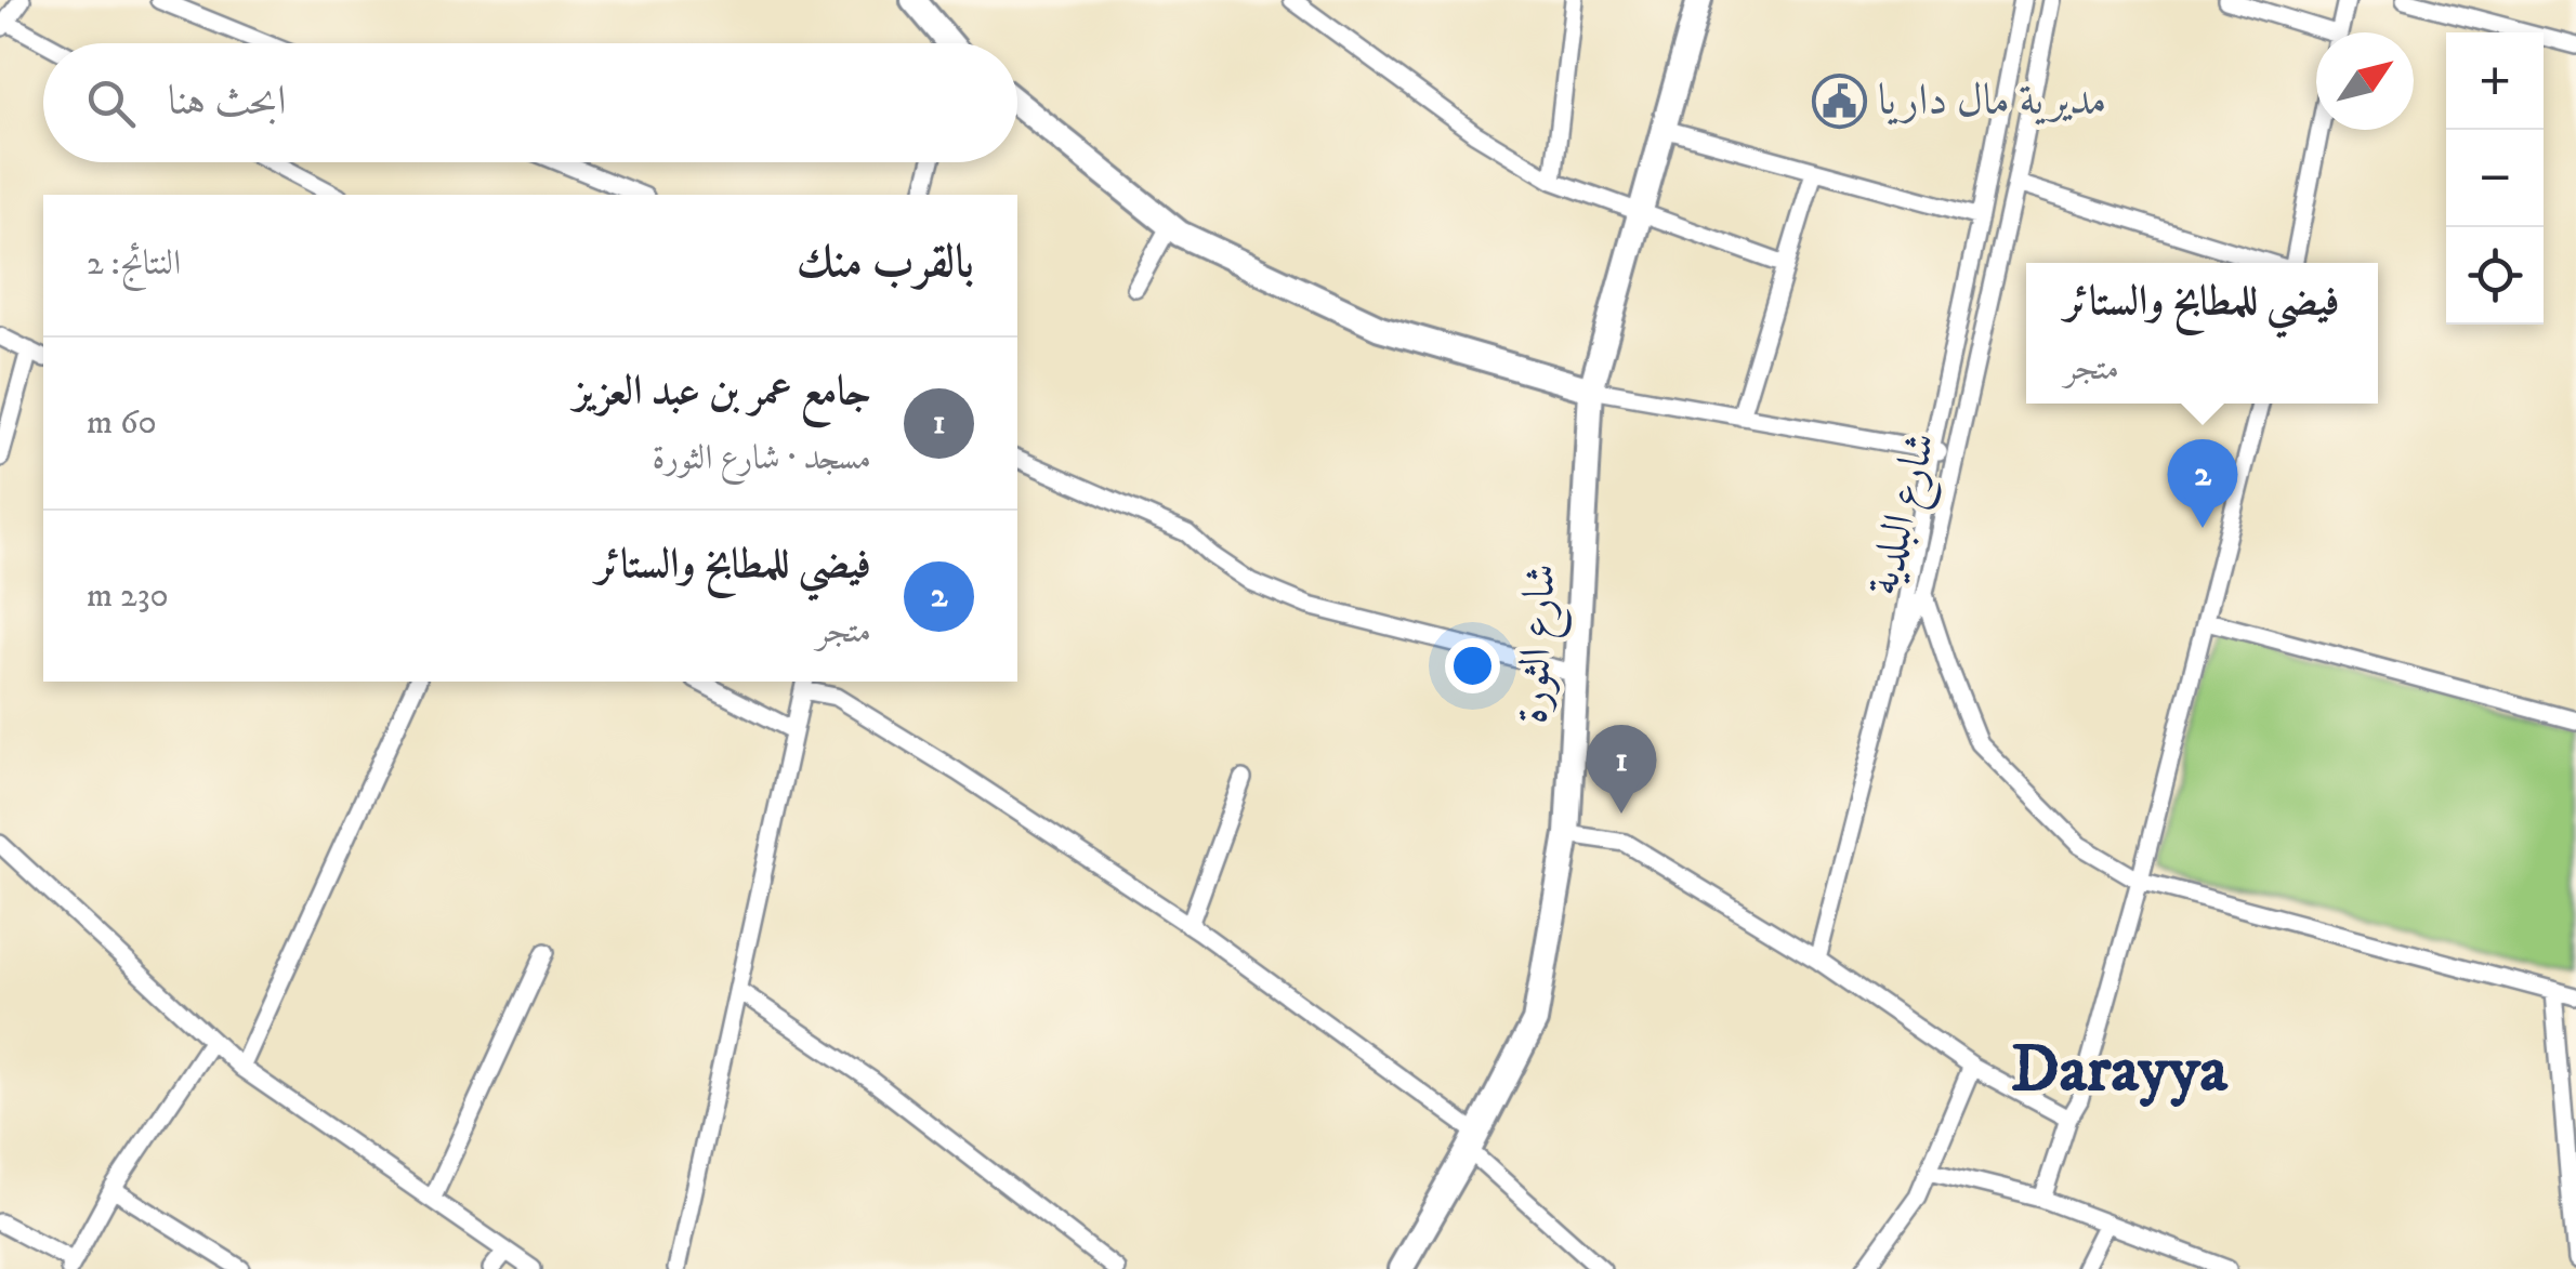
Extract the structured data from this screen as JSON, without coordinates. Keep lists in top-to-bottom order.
{
  "streets": {
    "main road": ["شارع الثورة"],
    "street": ["شارع البلدية"]
  },
  "districts": ["Darayya"],
  "places": {
    "public building": ["مديرية مال داريا"]
  },
  "north": "top right",
  "page": {
    "map_buttons": ["+", "−"],
    "search": "ابحث هنا",
    "heading": ["بالقرب منك", "النتائج: 2"],
    "popup": ["فيضي للمطابخ والستائر", "متجر"],
    "list": [
      {
        "mark": "1",
        "name": "جامع عمر بن عبد العزيز",
        "note": "مسجد · شارع الثورة",
        "value": "60 m"
      },
      {
        "mark": "2",
        "name": "فيضي للمطابخ والستائر",
        "note": "متجر",
        "value": "230 m"
      }
    ],
    "pins": ["2", "1"]
  }
}
